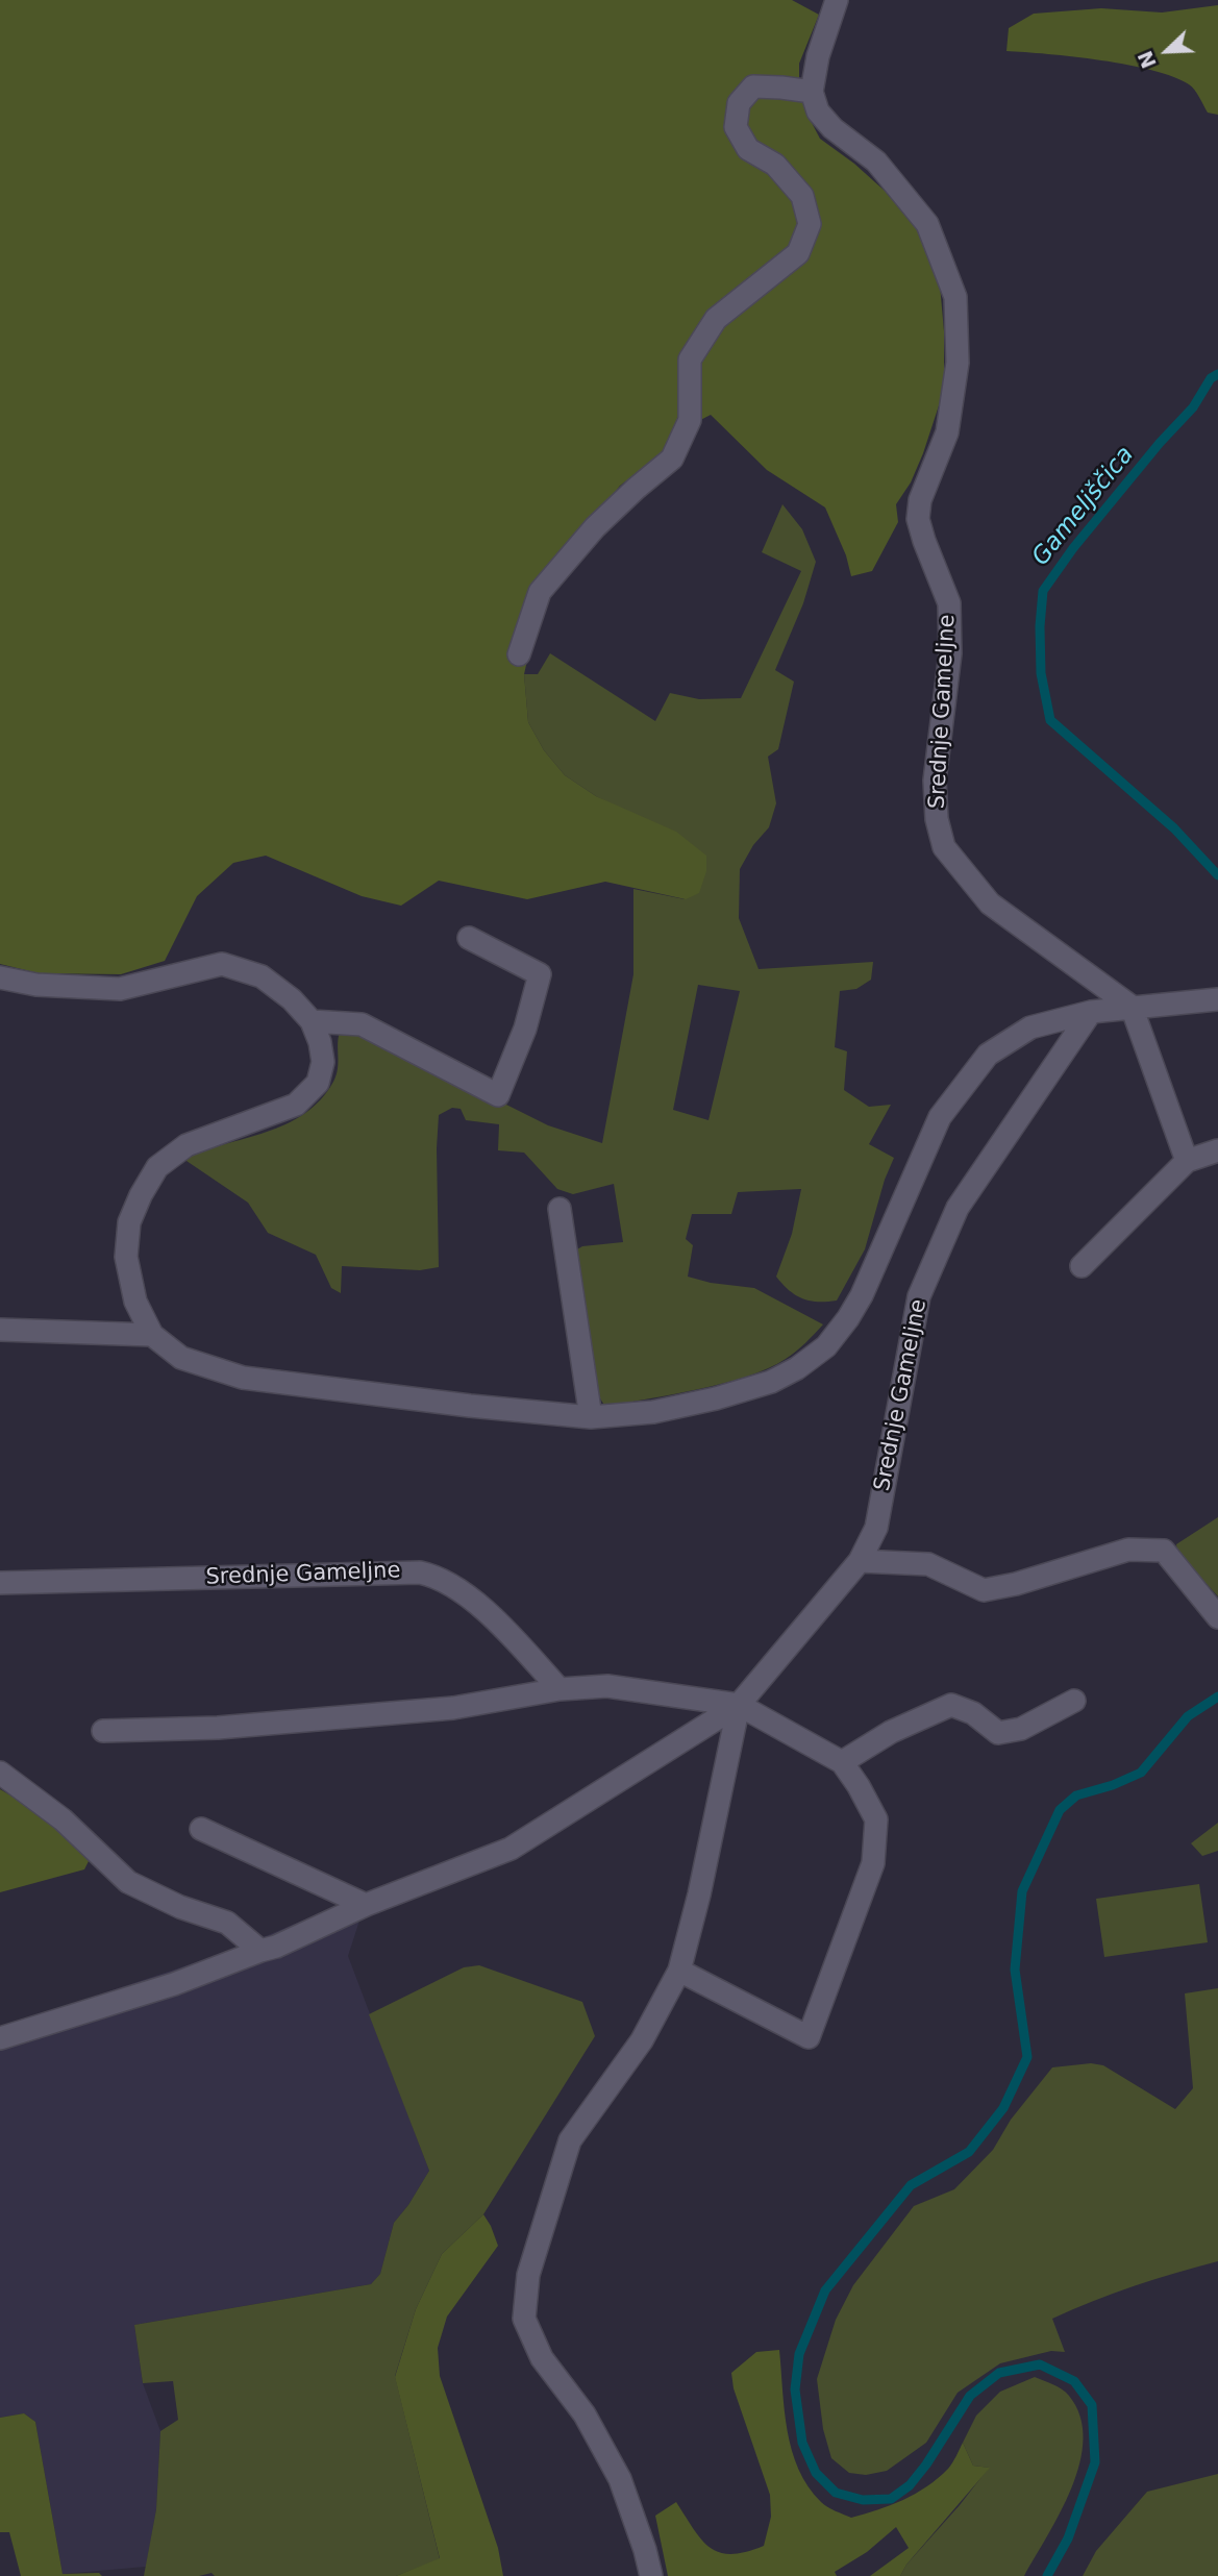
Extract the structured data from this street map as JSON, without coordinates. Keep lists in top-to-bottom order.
{
  "streets": {
    "street": ["Srednje Gameljne"]
  },
  "water": ["Gameljščica"],
  "north": "bottom left"
}
